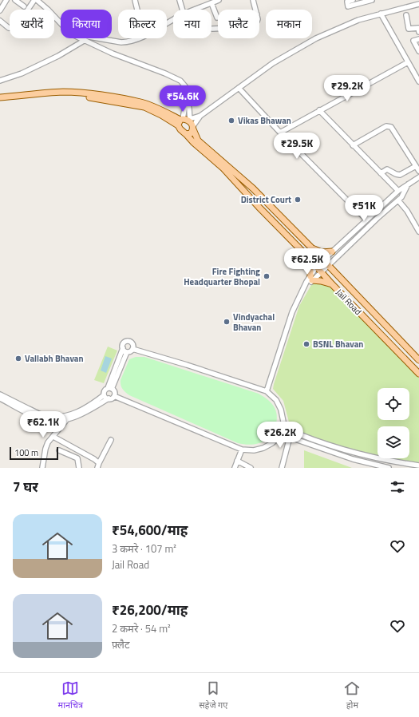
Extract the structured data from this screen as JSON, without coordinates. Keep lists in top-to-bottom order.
{
  "streets": {
    "main road": ["Jail Road"]
  },
  "places": [
    "Vikas Bhawan",
    "District Court",
    "Fire Fighting Headquarter Bhopal",
    "Vindyachal Bhavan",
    "BSNL Bhavan",
    "Vallabh Bhavan"
  ],
  "scale_bar": "100 m",
  "page": {
    "chip": [
      "खरीदें",
      "किराया",
      "फ़िल्टर",
      "नया",
      "फ़्लैट",
      "मकान"
    ],
    "price": [
      "₹29.2K",
      "₹54.6K",
      "₹29.5K",
      "₹51K",
      "₹62.5K",
      "₹62.1K",
      "₹26.2K"
    ],
    "scale": "100 m",
    "heading": "7 घर",
    "list": [
      {
        "name": "₹54,600/माह",
        "note": "3 कमरे · 107 m² · Jail Road"
      },
      {
        "name": "₹26,200/माह",
        "note": "2 कमरे · 54 m² · फ़्लैट"
      }
    ],
    "tabs": ["मानचित्र", "सहेजे गए", "होम"]
  }
}
